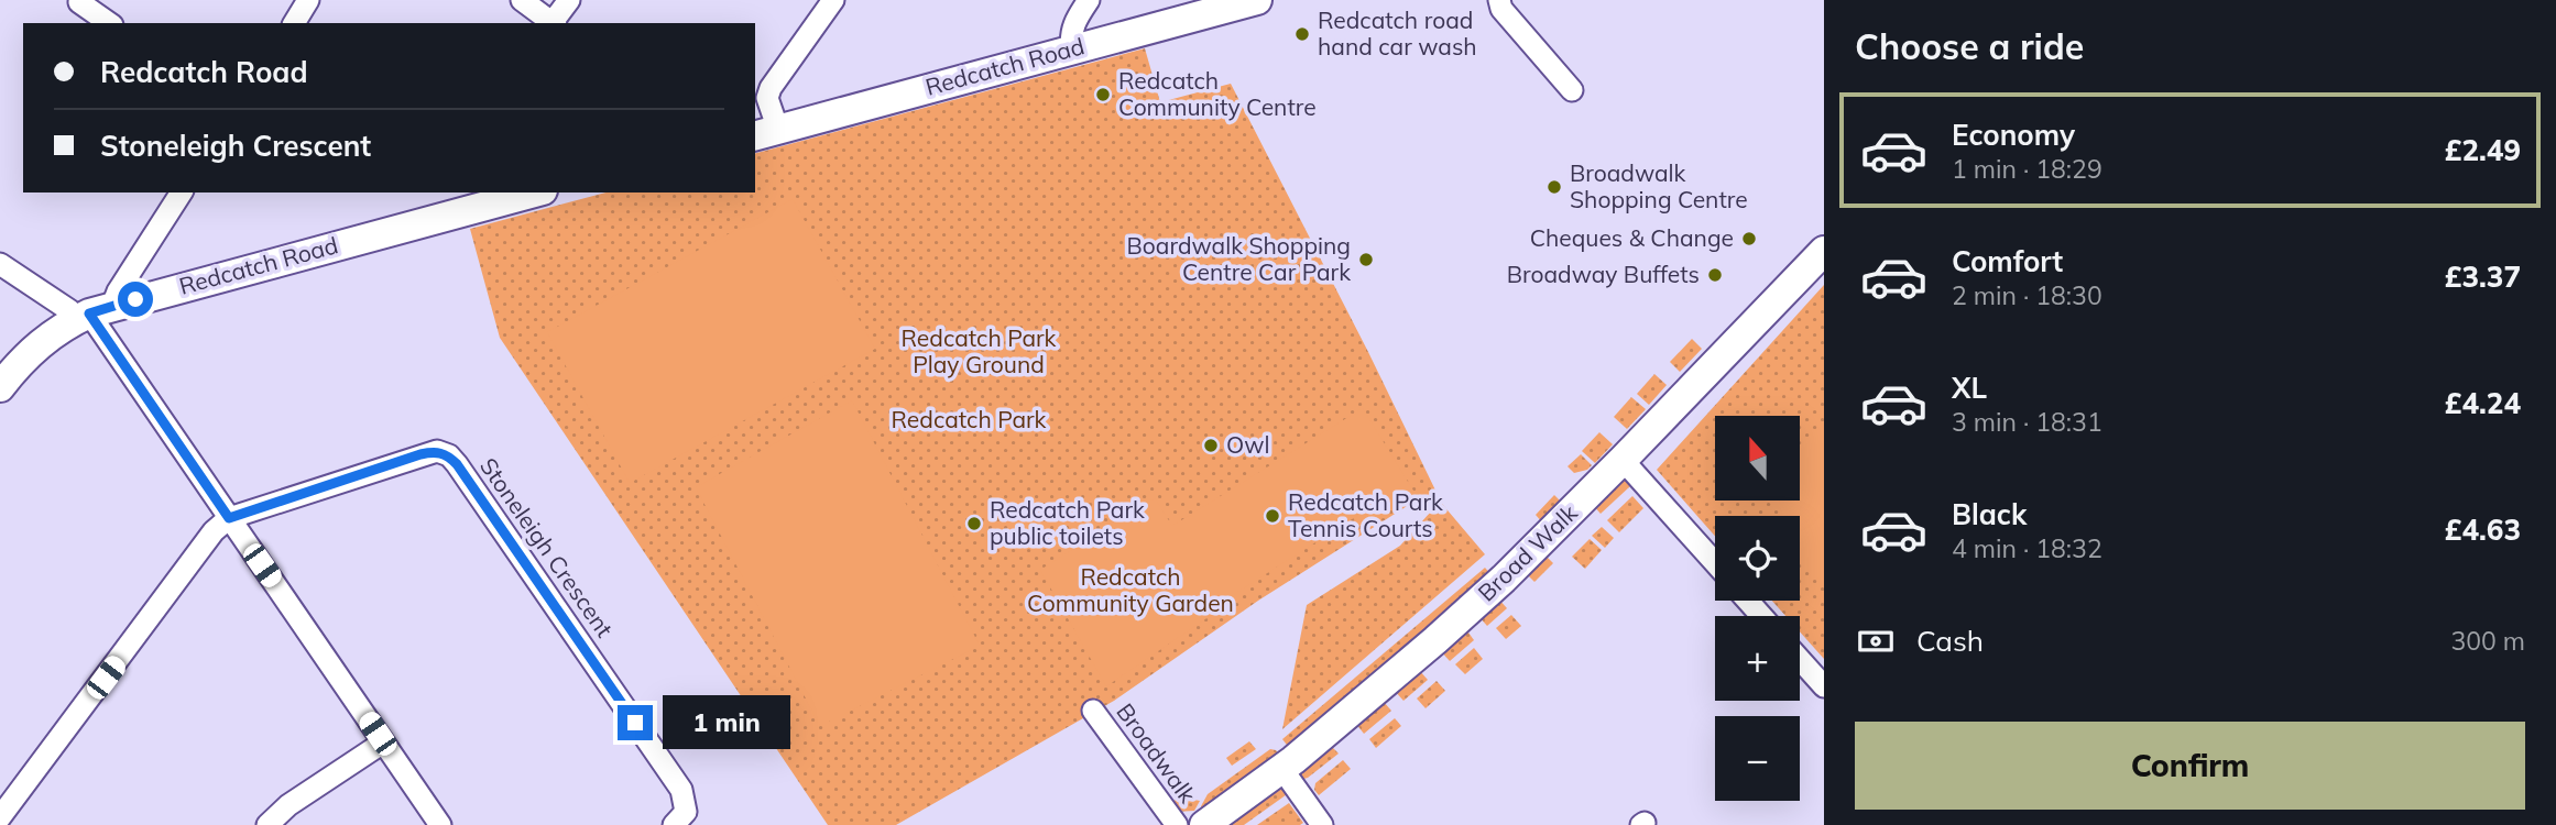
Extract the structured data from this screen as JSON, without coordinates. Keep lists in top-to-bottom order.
{
  "streets": {
    "main road": ["Redcatch Road", "Broad Walk"],
    "street": ["Stoneleigh Crescent", "Broadwalk"]
  },
  "parks": ["Redcatch Park Play Ground", "Redcatch Park", "Redcatch Community Garden"],
  "places": [
    "Redcatch road hand car wash",
    "Redcatch Community Centre",
    "Broadwalk Shopping Centre",
    "Cheques & Change",
    "Boardwalk Shopping Centre Car Park",
    "Broadway Buffets",
    "Owl",
    "Redcatch Park Tennis Courts",
    "Redcatch Park public toilets"
  ],
  "north": "top",
  "page": {
    "heading": "Choose a ride",
    "banner": ["Redcatch Road", "Stoneleigh Crescent"],
    "list": [
      {
        "name": "Economy",
        "note": "1 min · 18:29",
        "value": "£2.49"
      },
      {
        "name": "Comfort",
        "note": "2 min · 18:30",
        "value": "£3.37"
      },
      {
        "name": "XL",
        "note": "3 min · 18:31",
        "value": "£4.24"
      },
      {
        "name": "Black",
        "note": "4 min · 18:32",
        "value": "£4.63"
      }
    ],
    "map_buttons": ["+", "−"],
    "pay": ["Cash", "300 m"],
    "bubble": "1 min",
    "buttons": "Confirm"
  }
}
